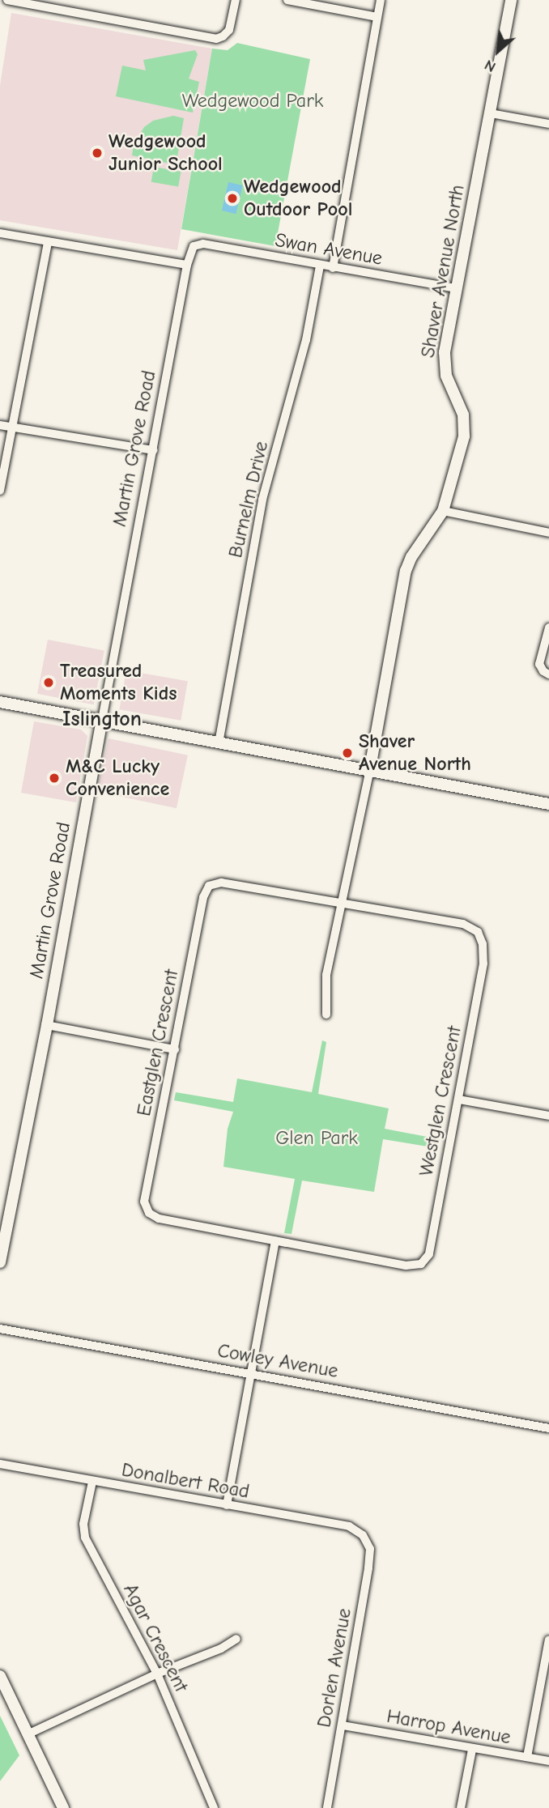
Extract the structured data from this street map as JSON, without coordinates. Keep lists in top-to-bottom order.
{
  "streets": {
    "main road": ["Shaver Avenue North", "Martin Grove Road"],
    "street": [
      "Swan Avenue",
      "Burnelm Drive",
      "Eastglen Crescent",
      "Westglen Crescent",
      "Cowley Avenue",
      "Donalbert Road",
      "Agar Crescent",
      "Dorlen Avenue",
      "Harrop Avenue"
    ]
  },
  "crossings": [
    ["Swan Avenue", "Shaver Avenue North"],
    ["Swan Avenue", "Martin Grove Road"],
    ["Swan Avenue", "Burnelm Drive"],
    ["Shaver Avenue North", "Eastglen Crescent"],
    ["Shaver Avenue North", "Westglen Crescent"],
    ["Eastglen Crescent", "Westglen Crescent"],
    ["Donalbert Road", "Agar Crescent"],
    ["Donalbert Road", "Dorlen Avenue"],
    ["Dorlen Avenue", "Harrop Avenue"]
  ],
  "districts": ["Islington"],
  "parks": ["Wedgewood Park", "Glen Park"],
  "places": [
    "Wedgewood Junior School",
    "Wedgewood Outdoor Pool",
    "Treasured Moments Kids",
    "Shaver Avenue North",
    "M&C Lucky Convenience"
  ],
  "north": "bottom left"
}
